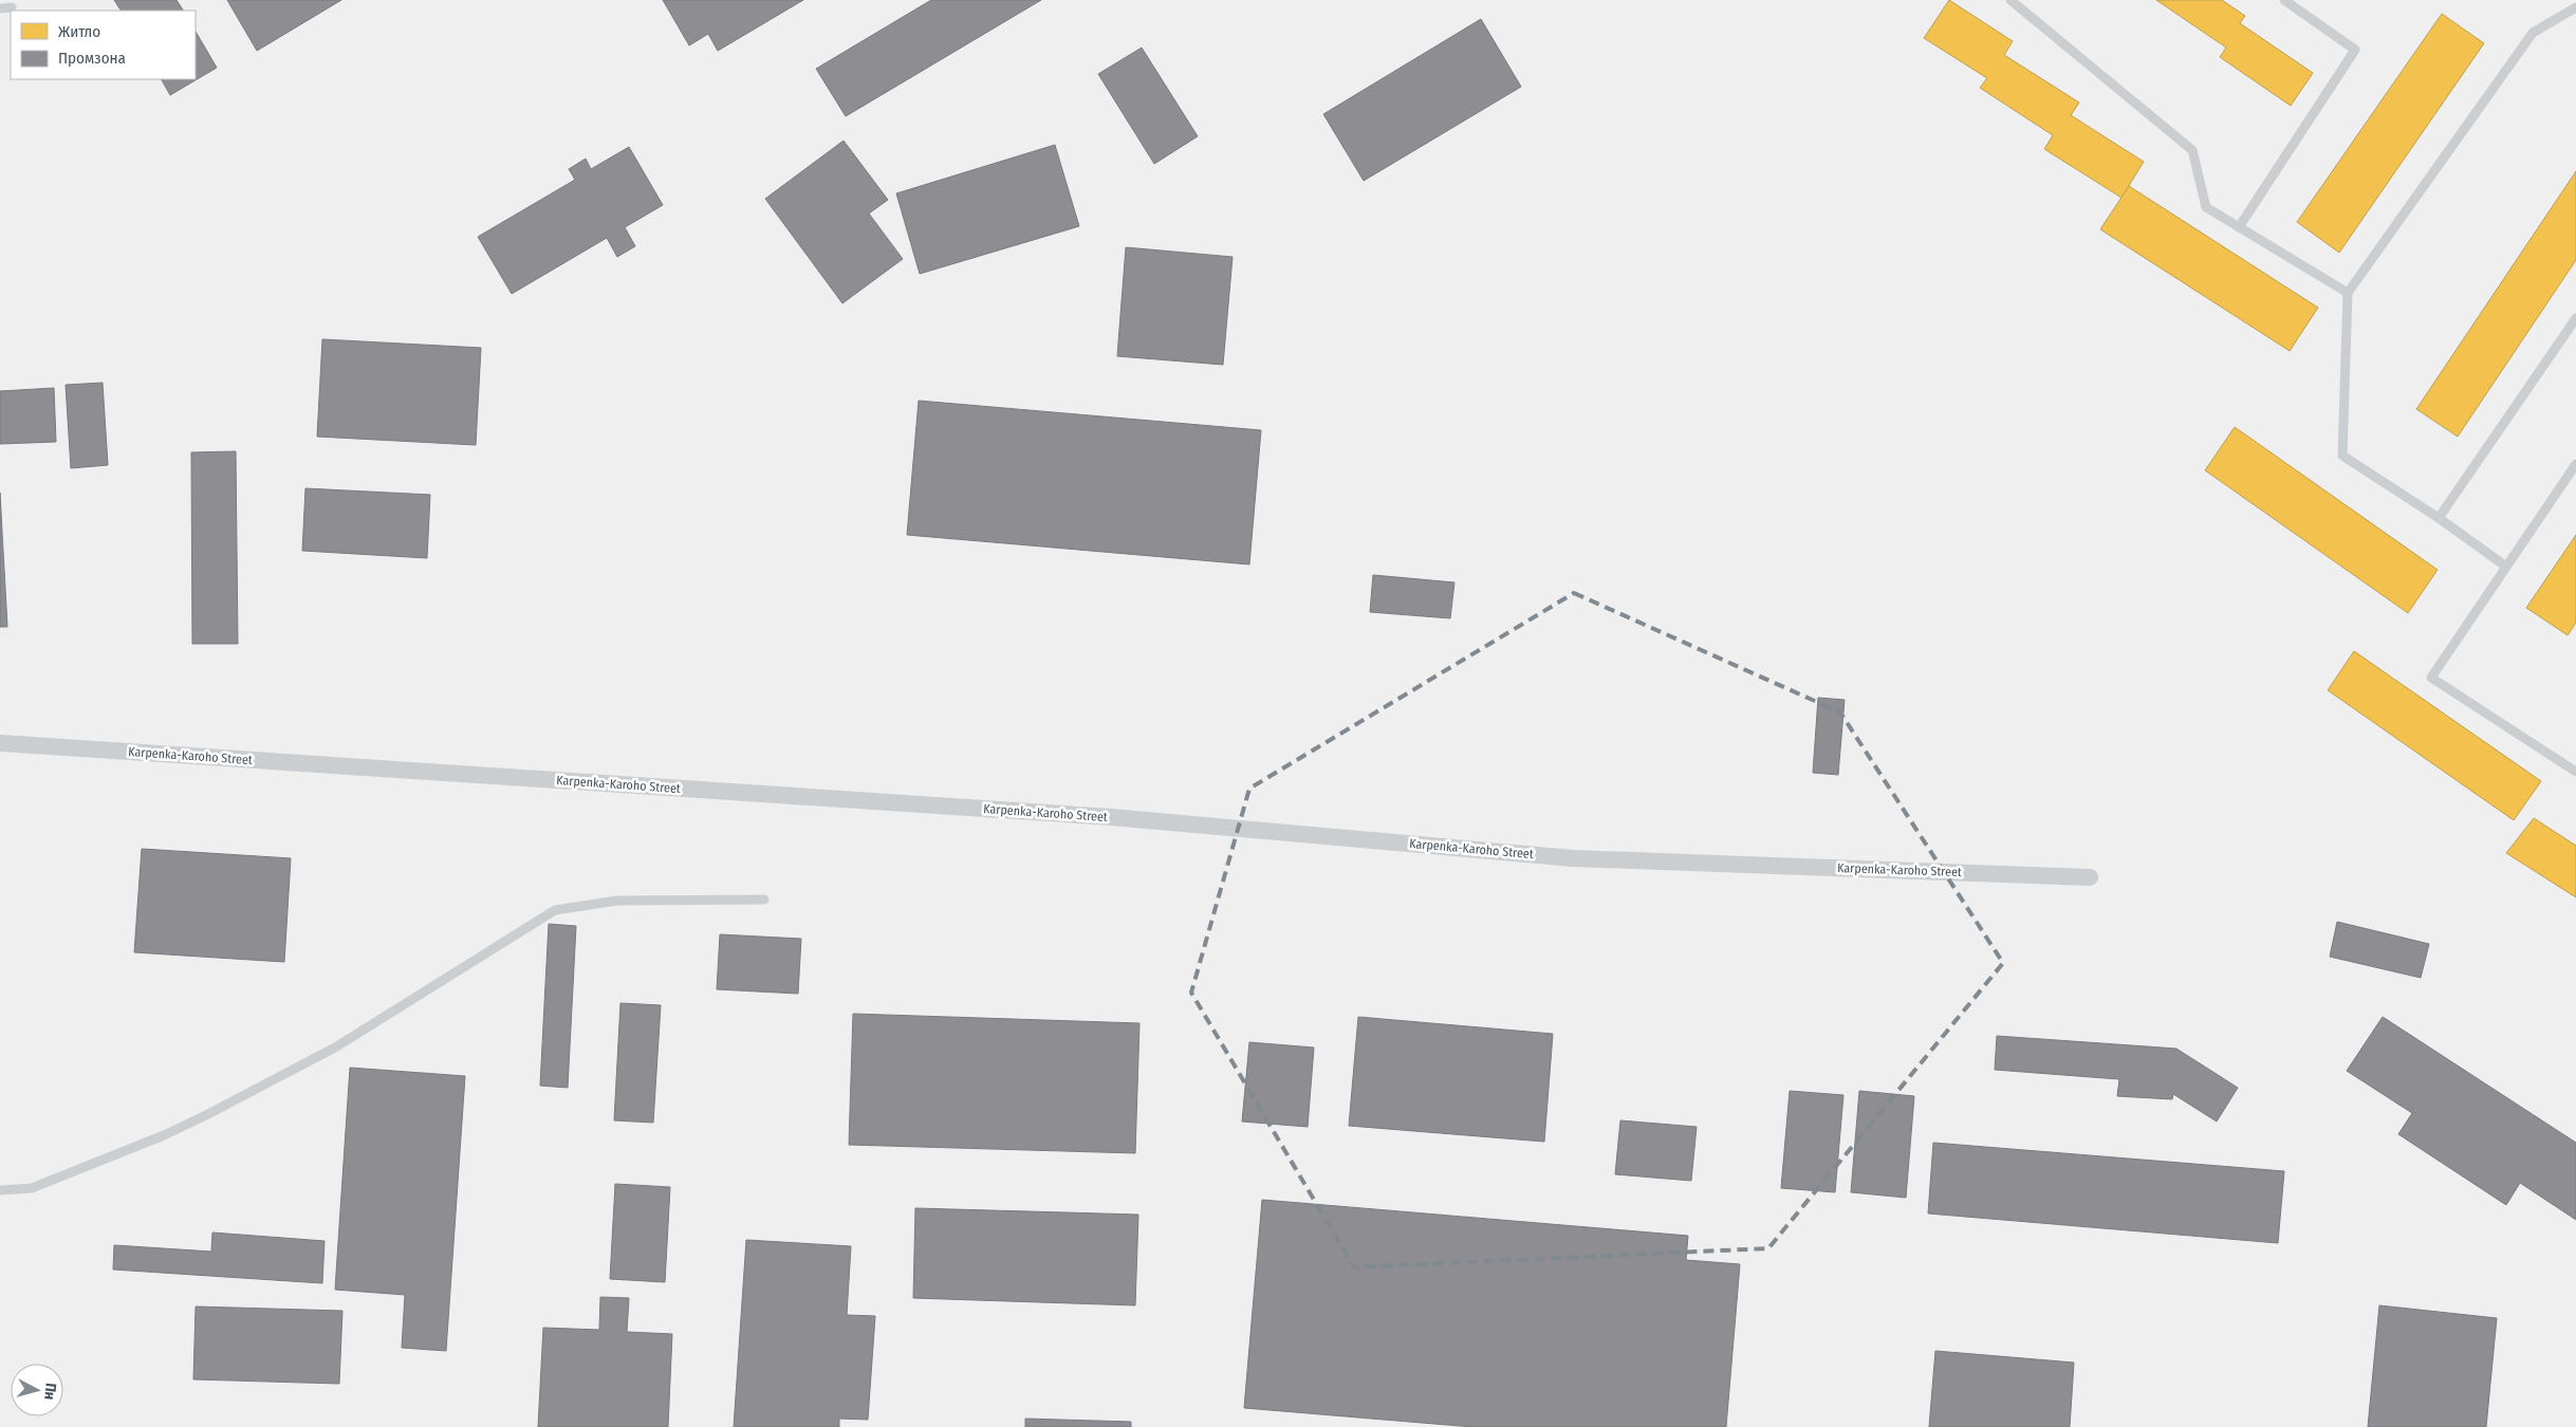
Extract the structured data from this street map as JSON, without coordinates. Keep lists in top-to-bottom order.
{
  "streets": {
    "street": ["Karpenka-Karoho Street"]
  },
  "legend": ["Житло", "Промзона"],
  "north": "right"
}
